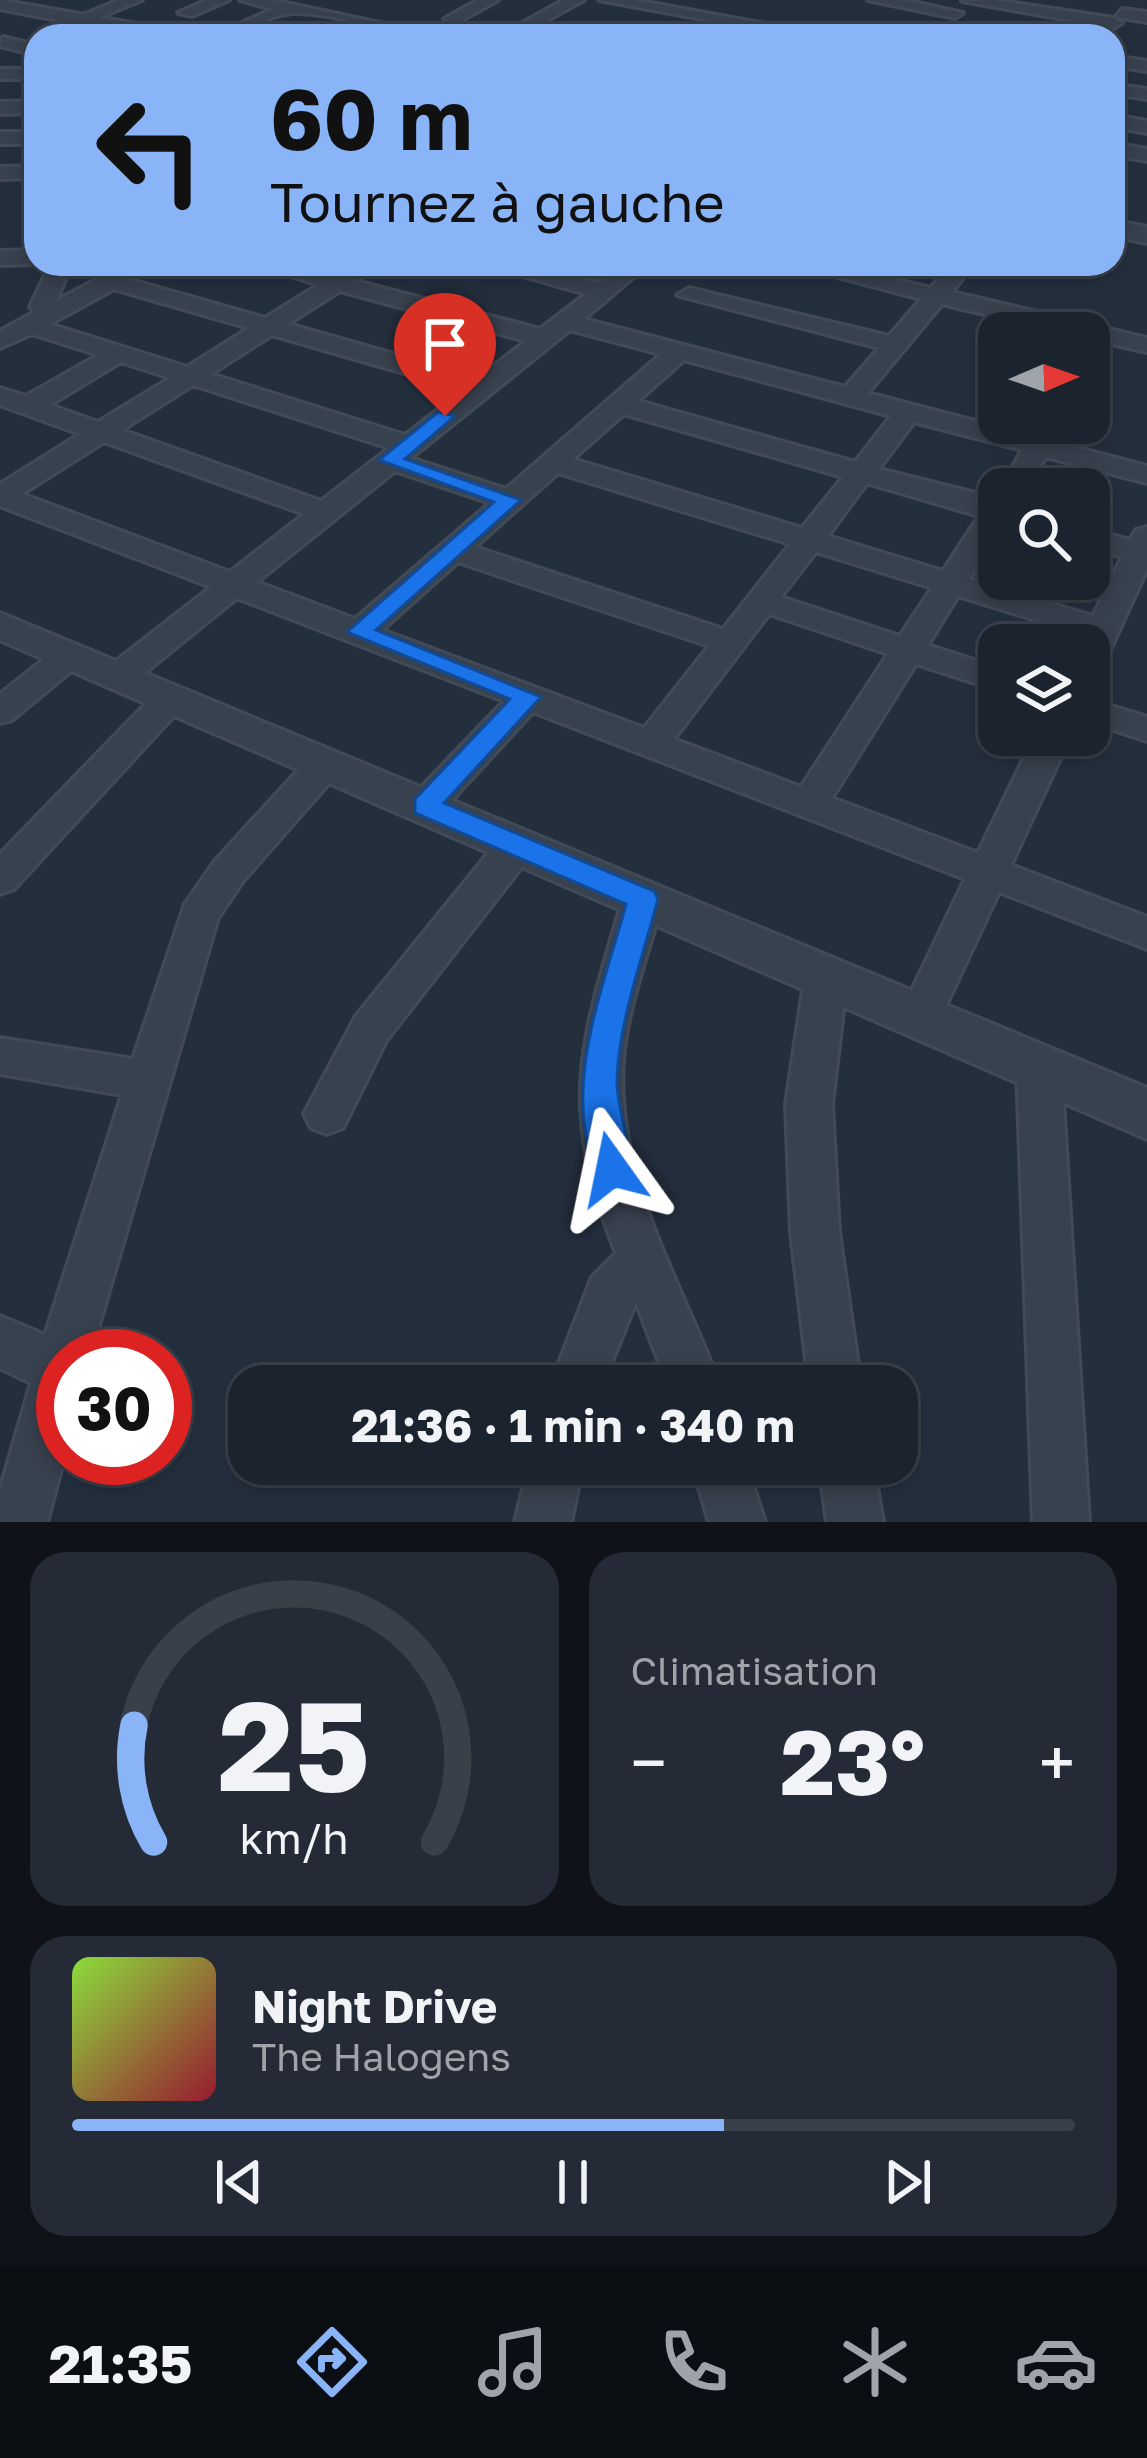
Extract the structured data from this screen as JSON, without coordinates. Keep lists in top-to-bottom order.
{
  "north": "right",
  "page": {
    "turn": ["60 m", "Tournez à gauche"],
    "limit": "30",
    "trip": "21:36 · 1 min · 340 m",
    "tile": "Climatisation",
    "heat": ["−", "23°", "+"],
    "song": ["Night Drive", "The Halogens"],
    "tabs": "21:35",
    "gauge": ["25", "km/h"]
  }
}
